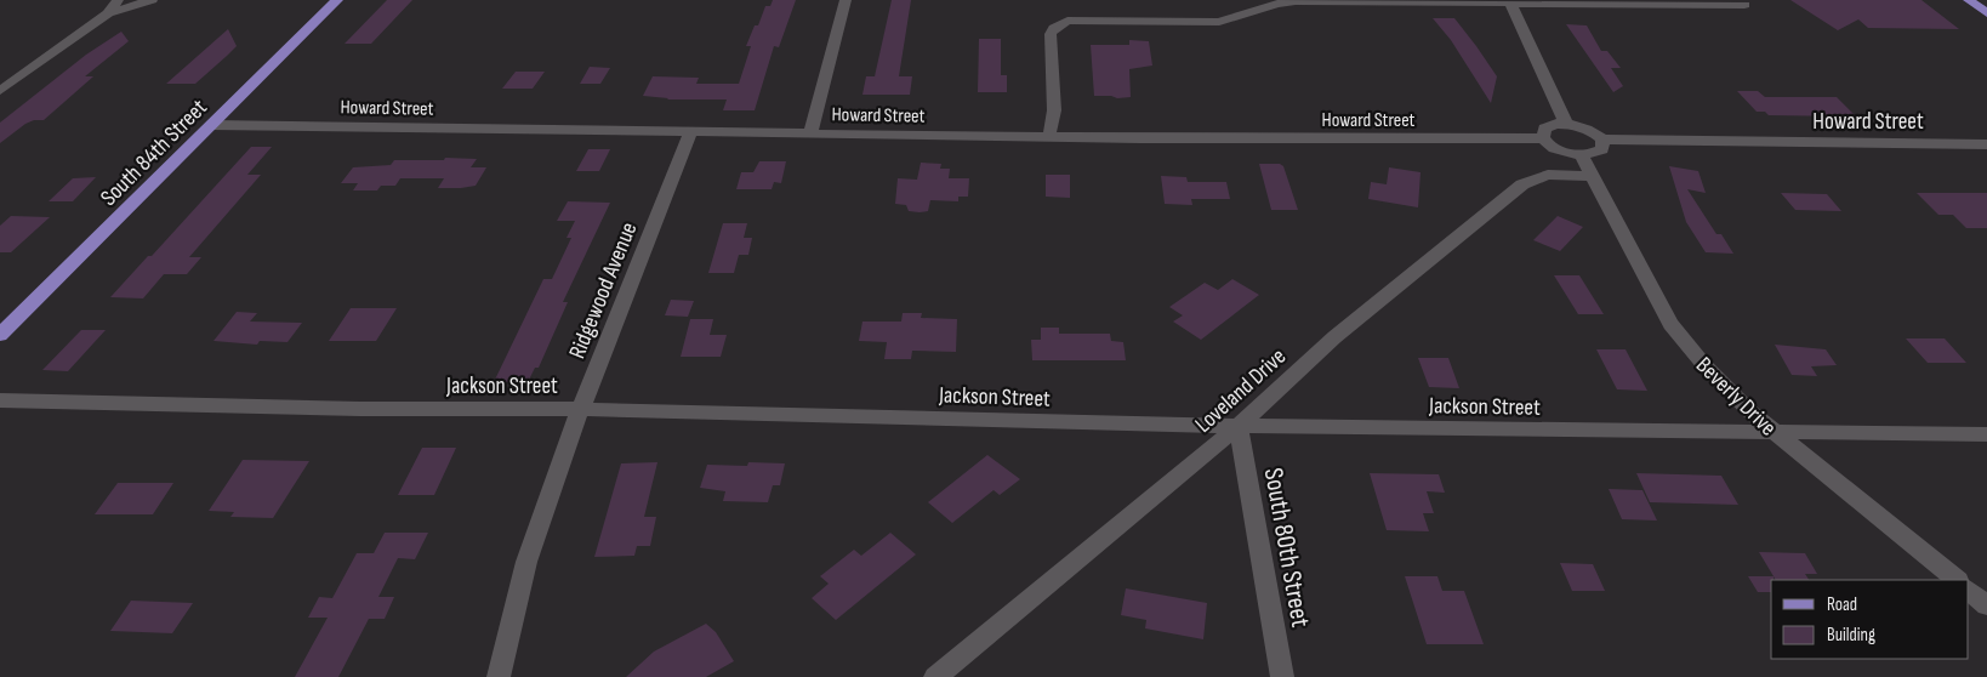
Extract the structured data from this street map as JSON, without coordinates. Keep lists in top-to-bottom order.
{
  "streets": {
    "main road": ["South 84th Street"],
    "street": [
      "Howard Street",
      "Ridgewood Avenue",
      "Jackson Street",
      "Loveland Drive",
      "Beverly Drive",
      "South 80th Street"
    ]
  },
  "crossings": [
    ["Howard Street", "South 84th Street"],
    ["Howard Street", "Ridgewood Avenue"],
    ["Ridgewood Avenue", "Jackson Street"],
    ["Jackson Street", "Loveland Drive"],
    ["Jackson Street", "Beverly Drive"],
    ["Jackson Street", "South 80th Street"],
    ["Loveland Drive", "Beverly Drive"],
    ["Loveland Drive", "South 80th Street"]
  ],
  "legend": ["Road", "Building"]
}
